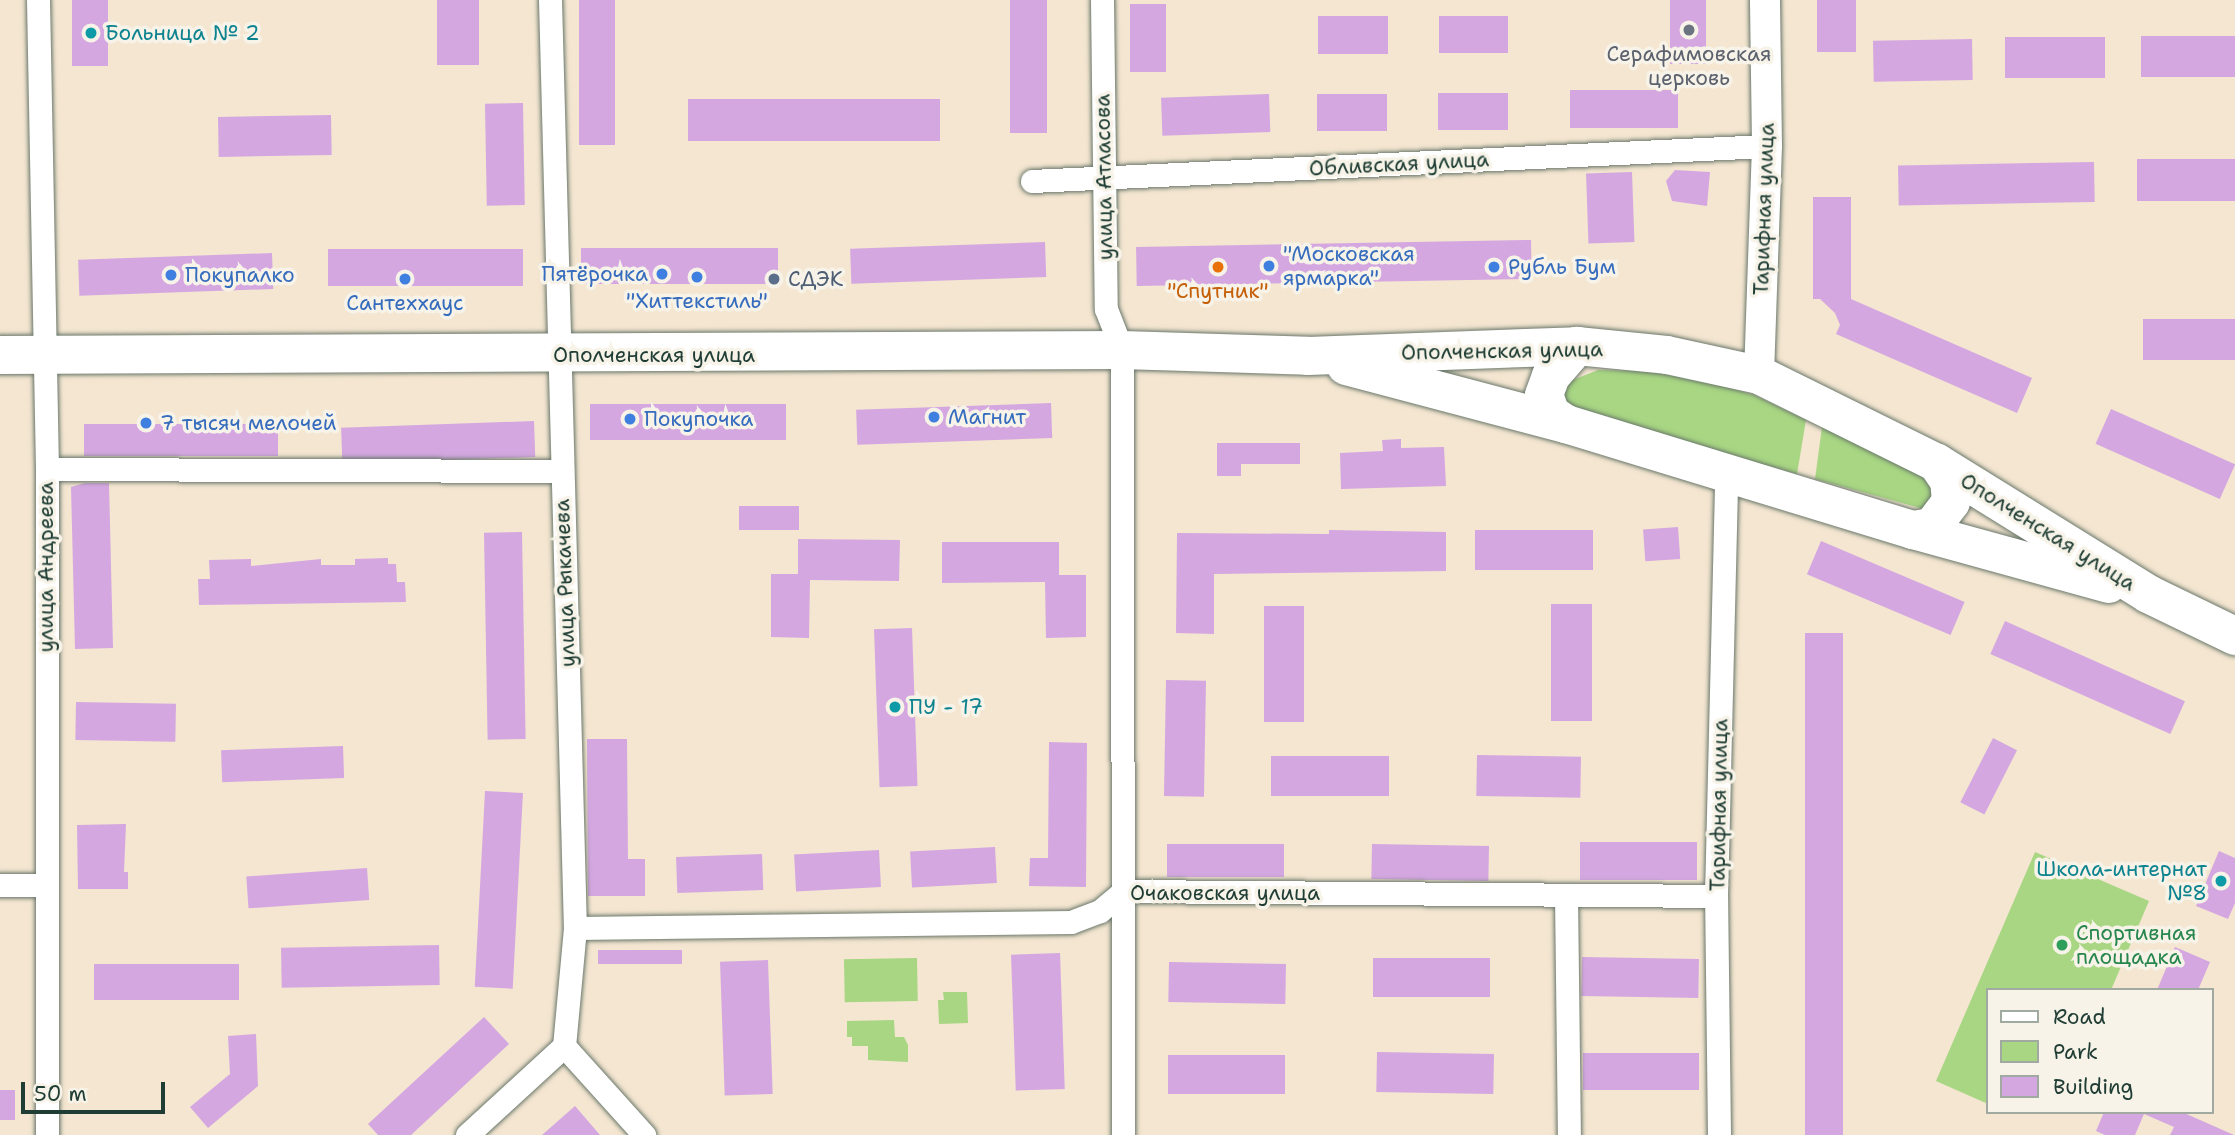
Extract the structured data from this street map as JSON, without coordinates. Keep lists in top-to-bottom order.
{
  "streets": {
    "highway": ["Ополченская улица"],
    "street": [
      "Обливская улица",
      "улица Атласова",
      "Тарифная улица",
      "улица Андреева",
      "улица Рыкачева",
      "Очаковская улица"
    ]
  },
  "crossings": [
    ["Обливская улица", "улица Атласова"],
    ["Обливская улица", "Тарифная улица"],
    ["улица Атласова", "Ополченская улица"],
    ["Тарифная улица", "Ополченская улица"],
    ["Тарифная улица", "Очаковская улица"],
    ["Ополченская улица", "улица Андреева"],
    ["Ополченская улица", "улица Рыкачева"],
    ["улица Рыкачева", "Очаковская улица"]
  ],
  "places": [
    "Серафимовская церковь",
    "Больница № 2",
    "\"Московская ярмарка\"",
    "\"Спутник\"",
    "Рубль Бум",
    "Пятёрочка",
    "Покупалко",
    "\"Хиттекстиль\"",
    "Сантеххаус",
    "СДЭК",
    "Магнит",
    "Покупочка",
    "7 тысяч мелочей",
    "ПУ - 17",
    "Школа-интернат №8",
    "Спортивная площадка"
  ],
  "legend": ["Road", "Park", "Building"],
  "scale_bar": "50 m"
}
